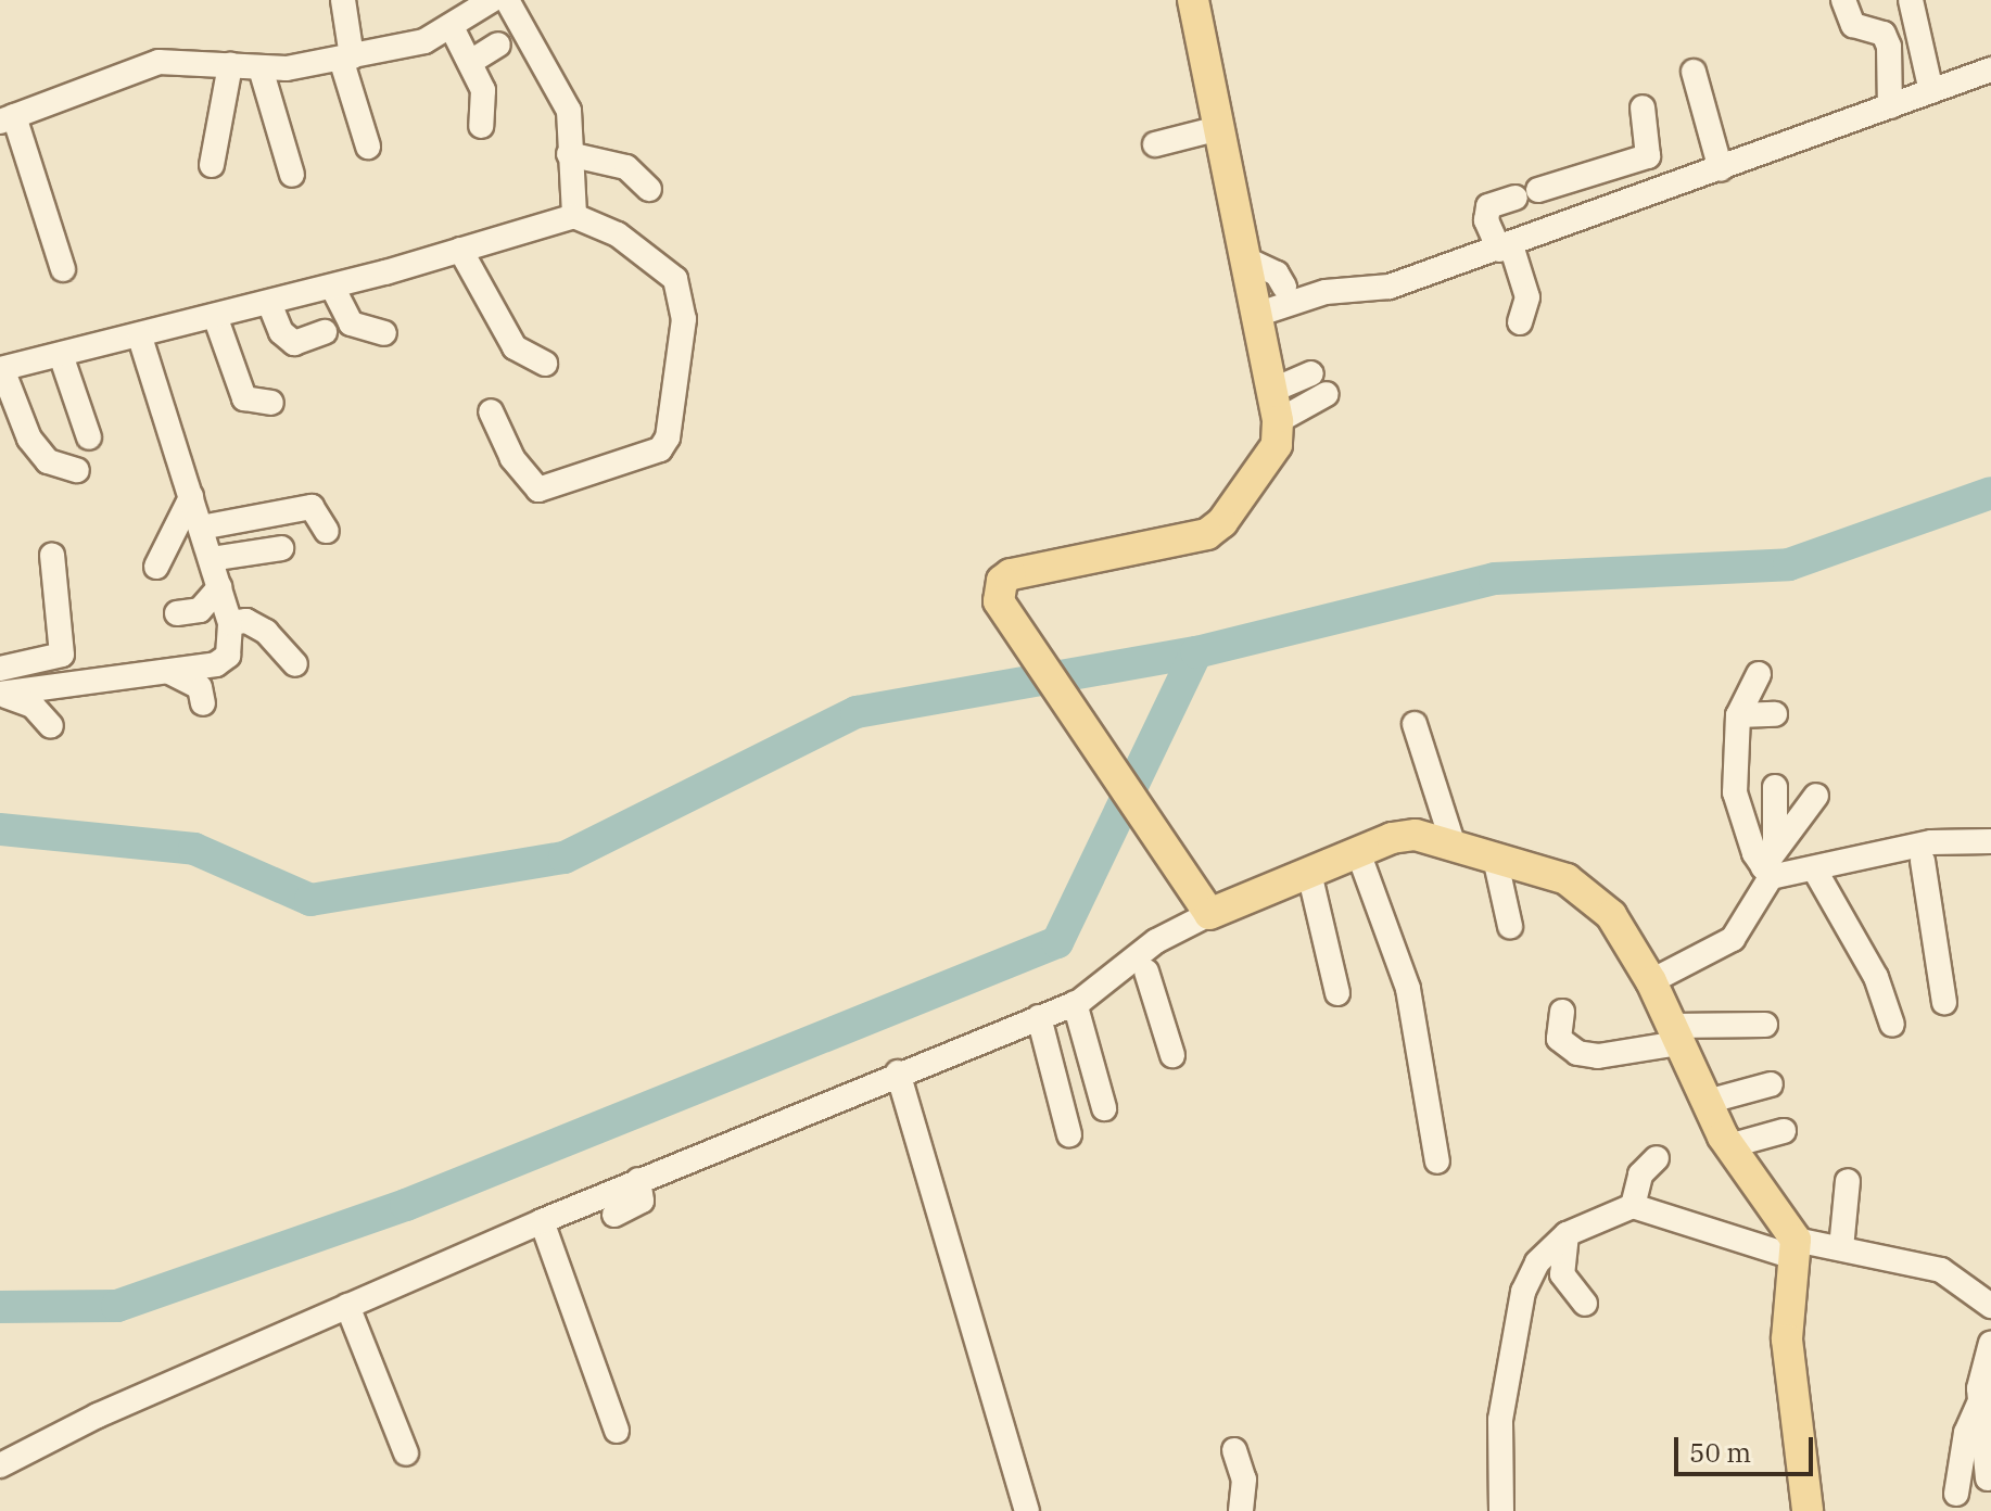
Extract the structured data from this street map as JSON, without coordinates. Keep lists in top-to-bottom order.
{
  "scale_bar": "50 m"
}
